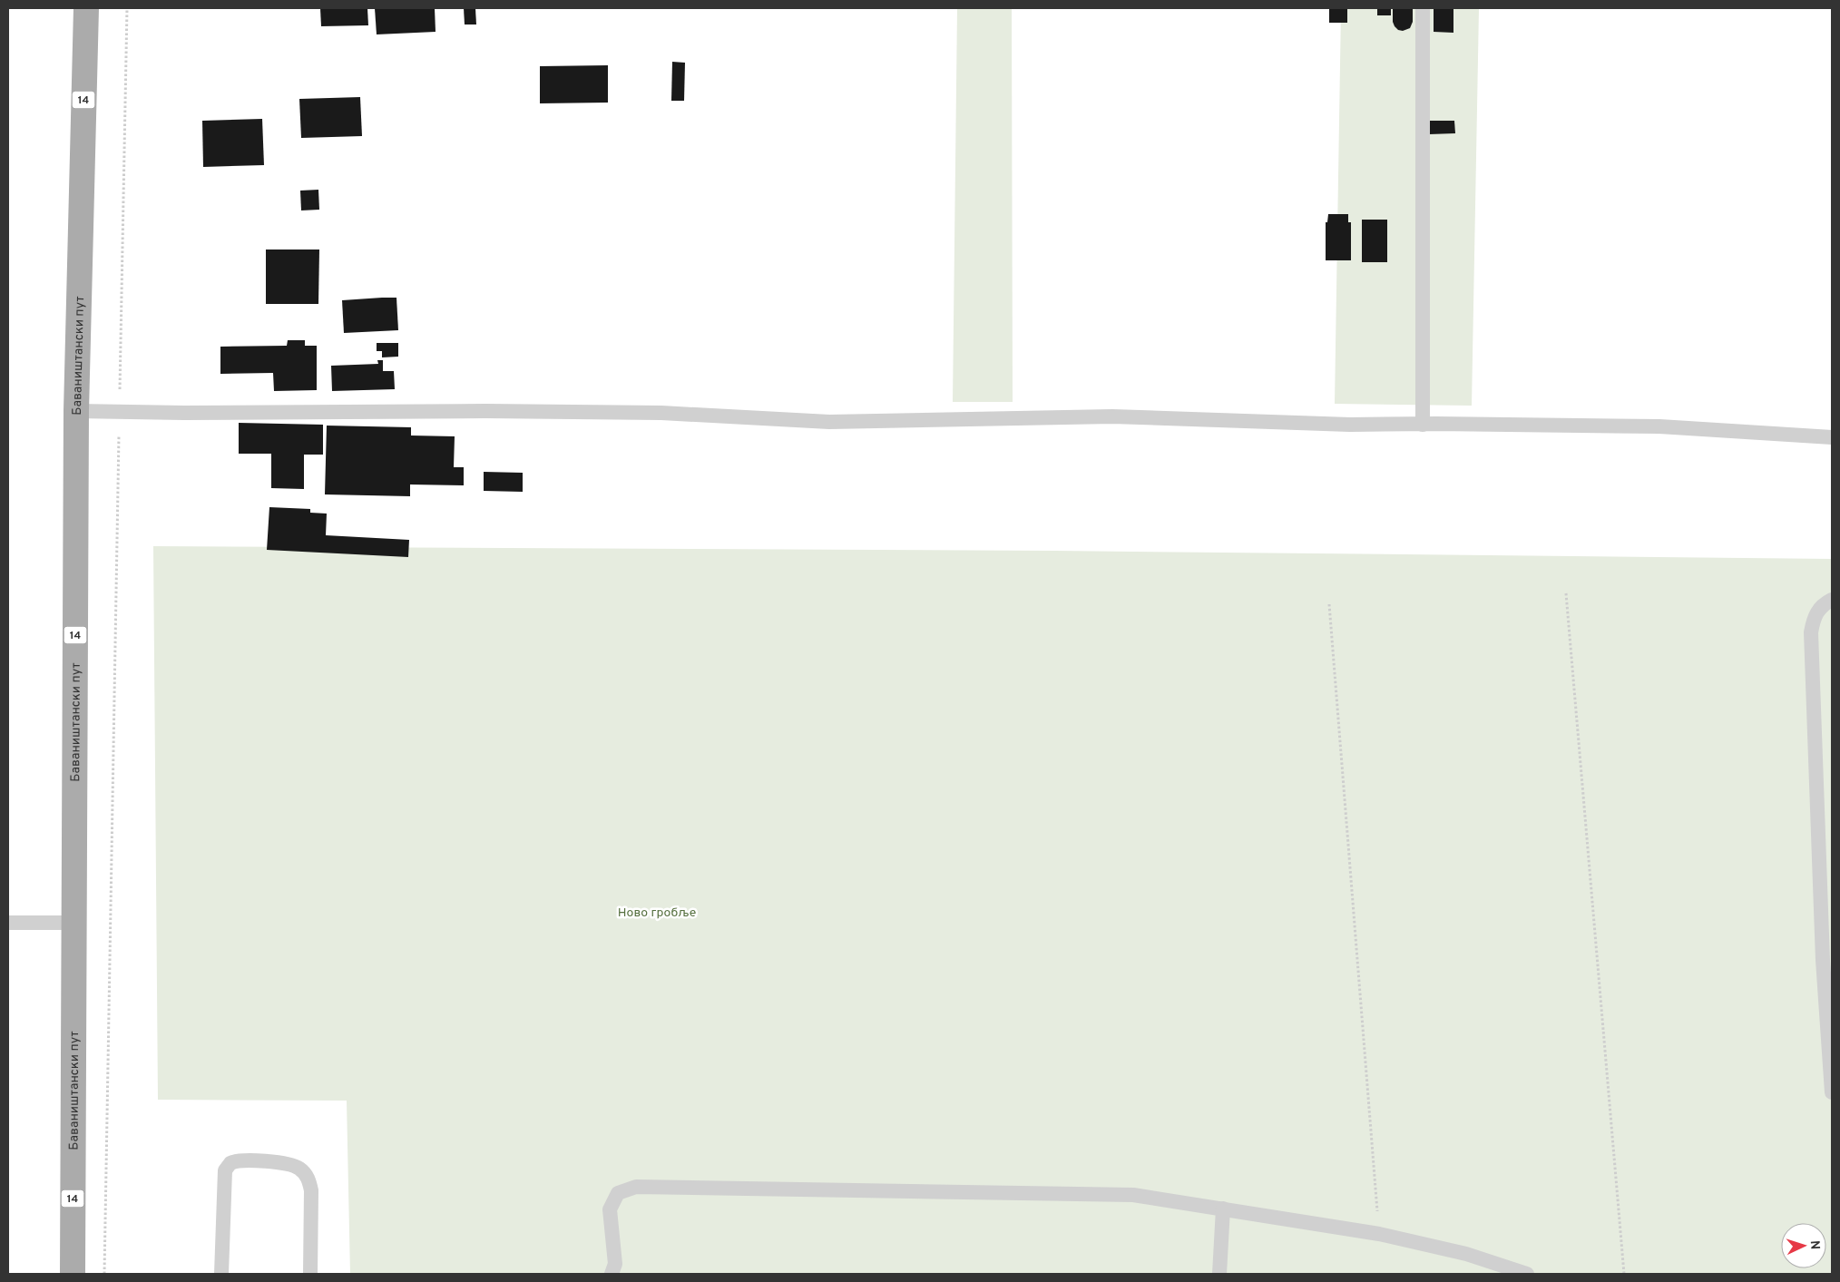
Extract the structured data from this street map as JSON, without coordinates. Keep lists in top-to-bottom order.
{
  "streets": {
    "main road": ["14", "Баваништански пут"]
  },
  "parks": ["Ново гробље"],
  "north": "right"
}
